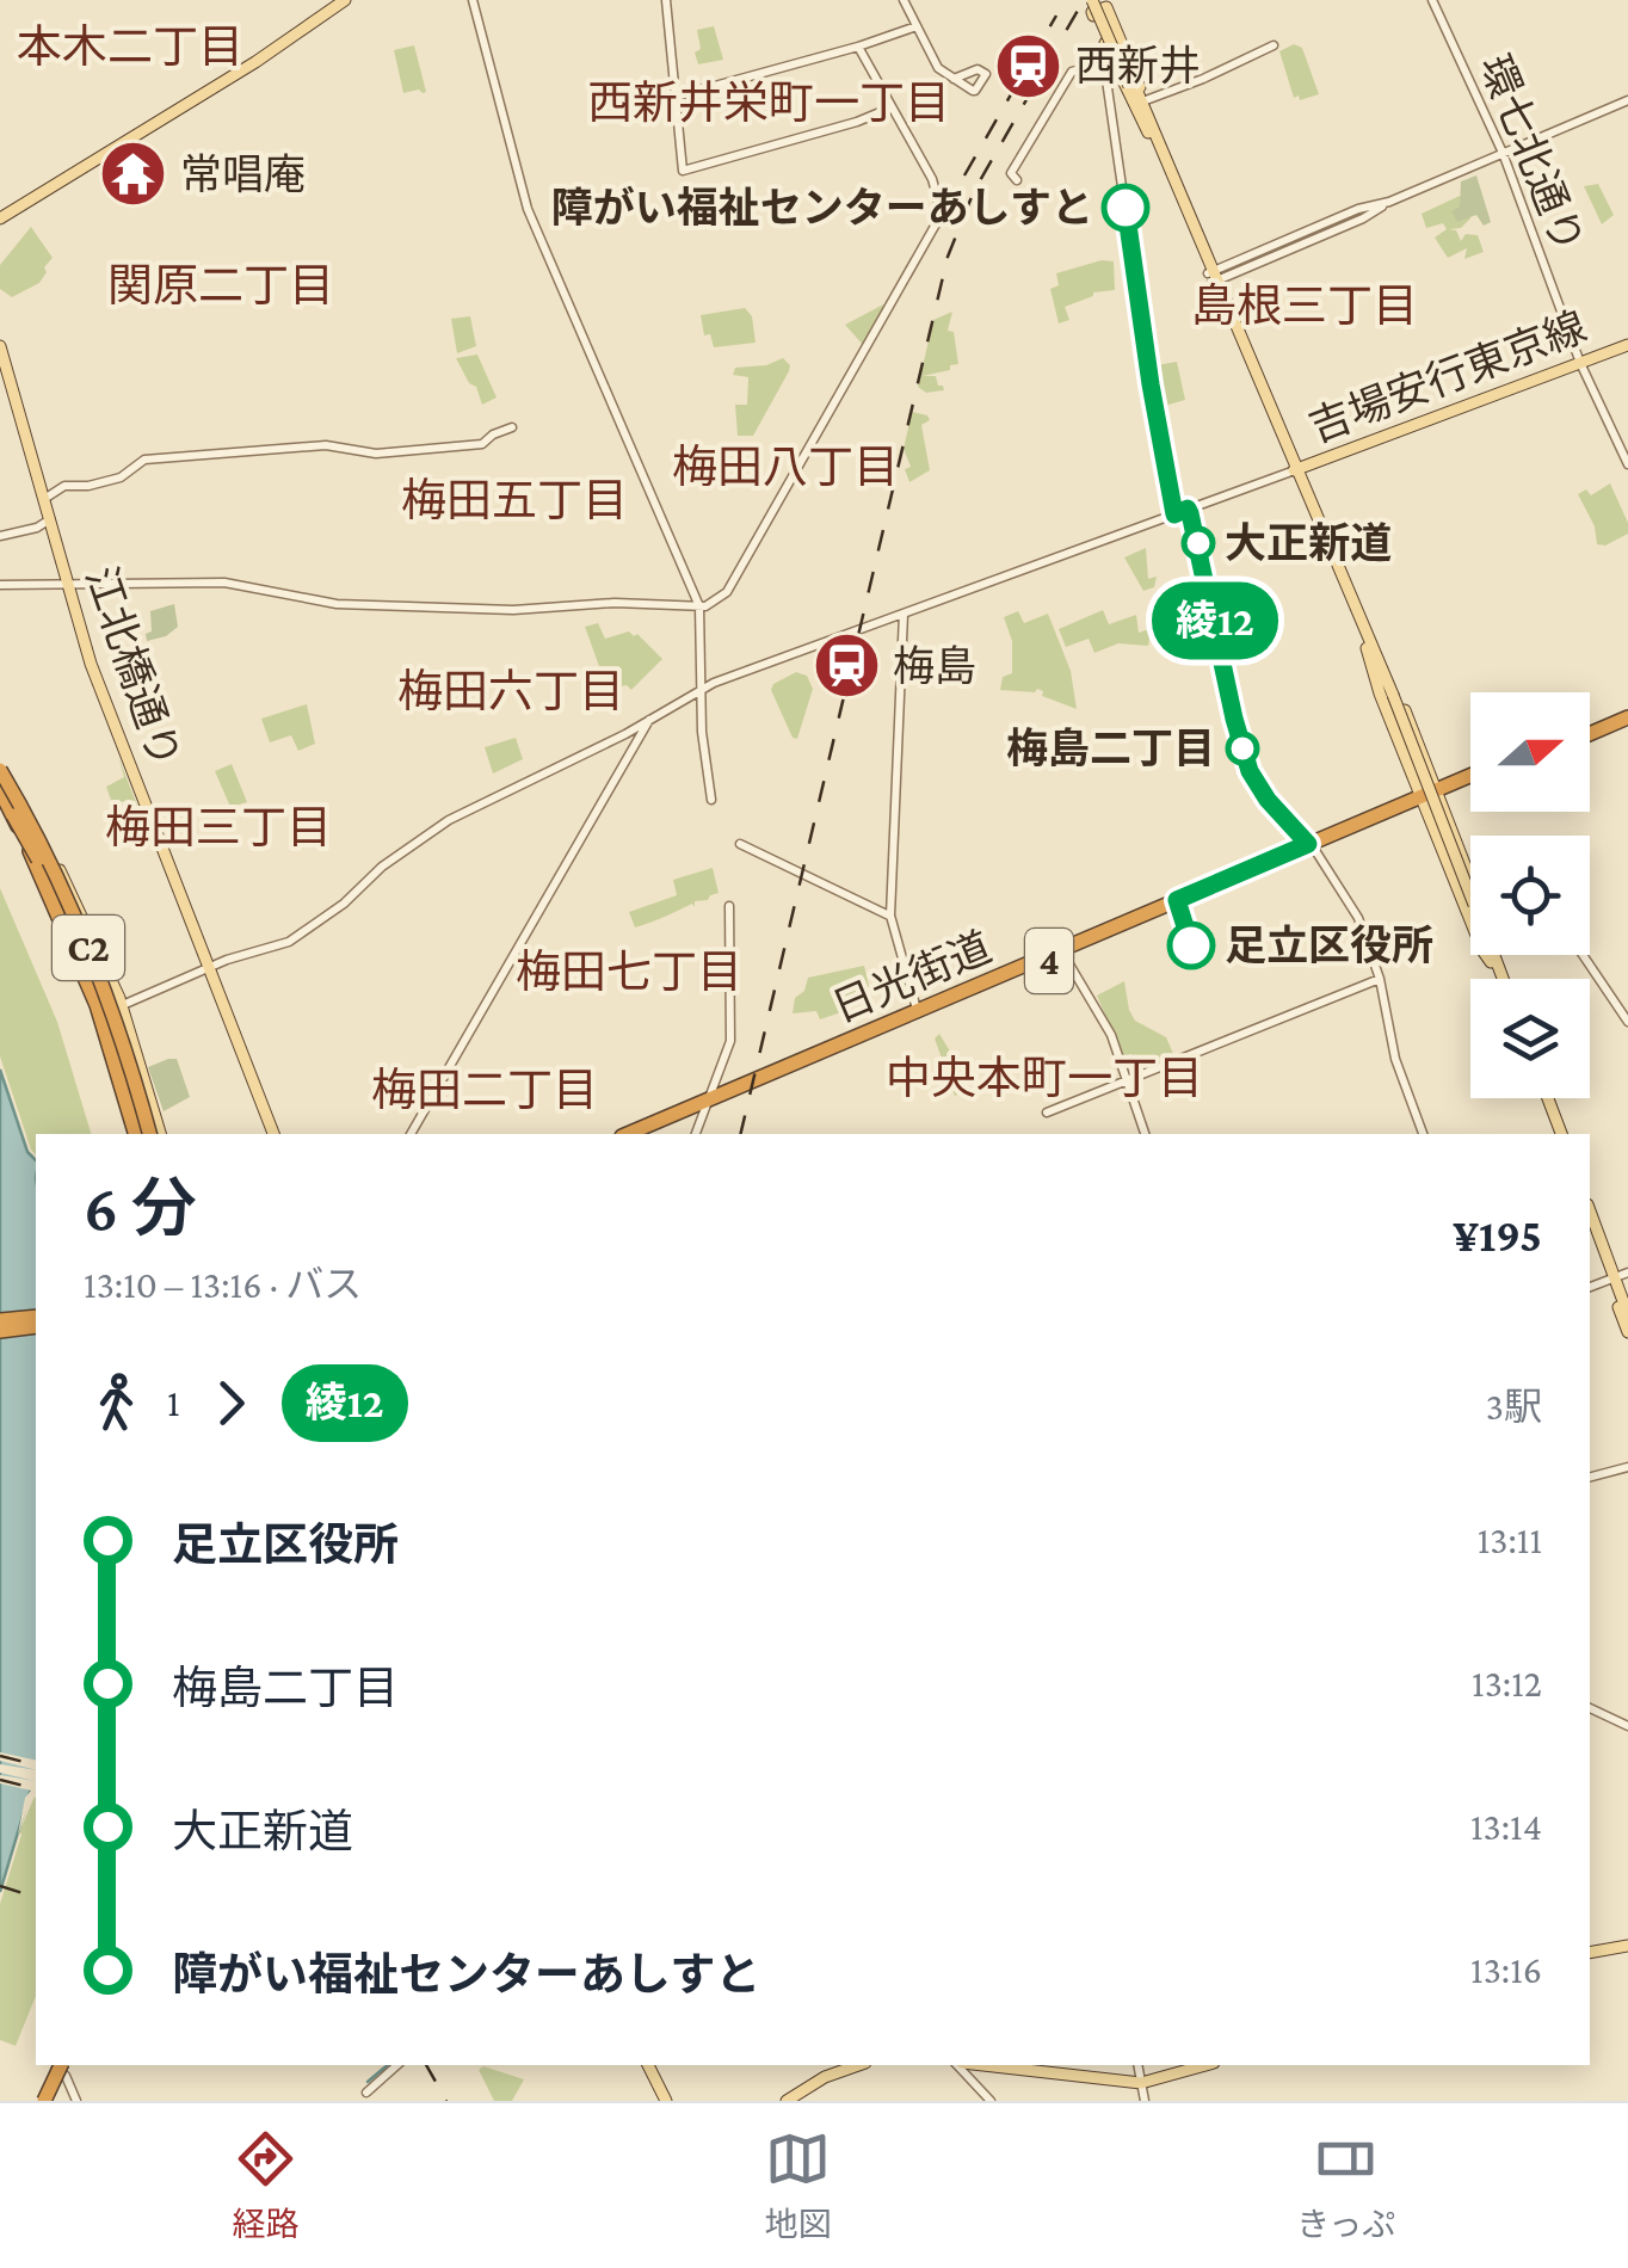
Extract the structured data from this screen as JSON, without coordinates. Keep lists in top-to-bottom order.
{
  "streets": {
    "highway": ["C2", "4", "日光街道"],
    "main road": ["吉場安行東京線", "江北橋通り"],
    "street": ["環七北通り"]
  },
  "crossings": [
    ["環七北通り", "吉場安行東京線"]
  ],
  "districts": [
    "本木二丁目",
    "西新井栄町一丁目",
    "関原二丁目",
    "島根三丁目",
    "梅田八丁目",
    "梅田五丁目",
    "梅田六丁目",
    "梅田三丁目",
    "梅田七丁目",
    "中央本町一丁目",
    "梅田二丁目"
  ],
  "places": {
    "station": ["西新井", "梅島"],
    "temple": ["常唱庵"],
    "other": [
      "障がい福祉センターあしすと",
      "大正新道",
      "梅島二丁目",
      "足立区役所"
    ]
  },
  "lines": ["bus line 綾12"],
  "north": "right",
  "page": {
    "on_map": "綾12",
    "heading": ["6 分", "13:10 – 13:16 · バス", "¥195"],
    "legs": ["1", "綾12", "3駅"],
    "list": [
      {
        "name": "足立区役所",
        "value": "13:11"
      },
      {
        "name": "梅島二丁目",
        "value": "13:12"
      },
      {
        "name": "大正新道",
        "value": "13:14"
      },
      {
        "name": "障がい福祉センターあしすと",
        "value": "13:16"
      }
    ],
    "tabs": ["経路", "地図", "きっぷ"]
  }
}
